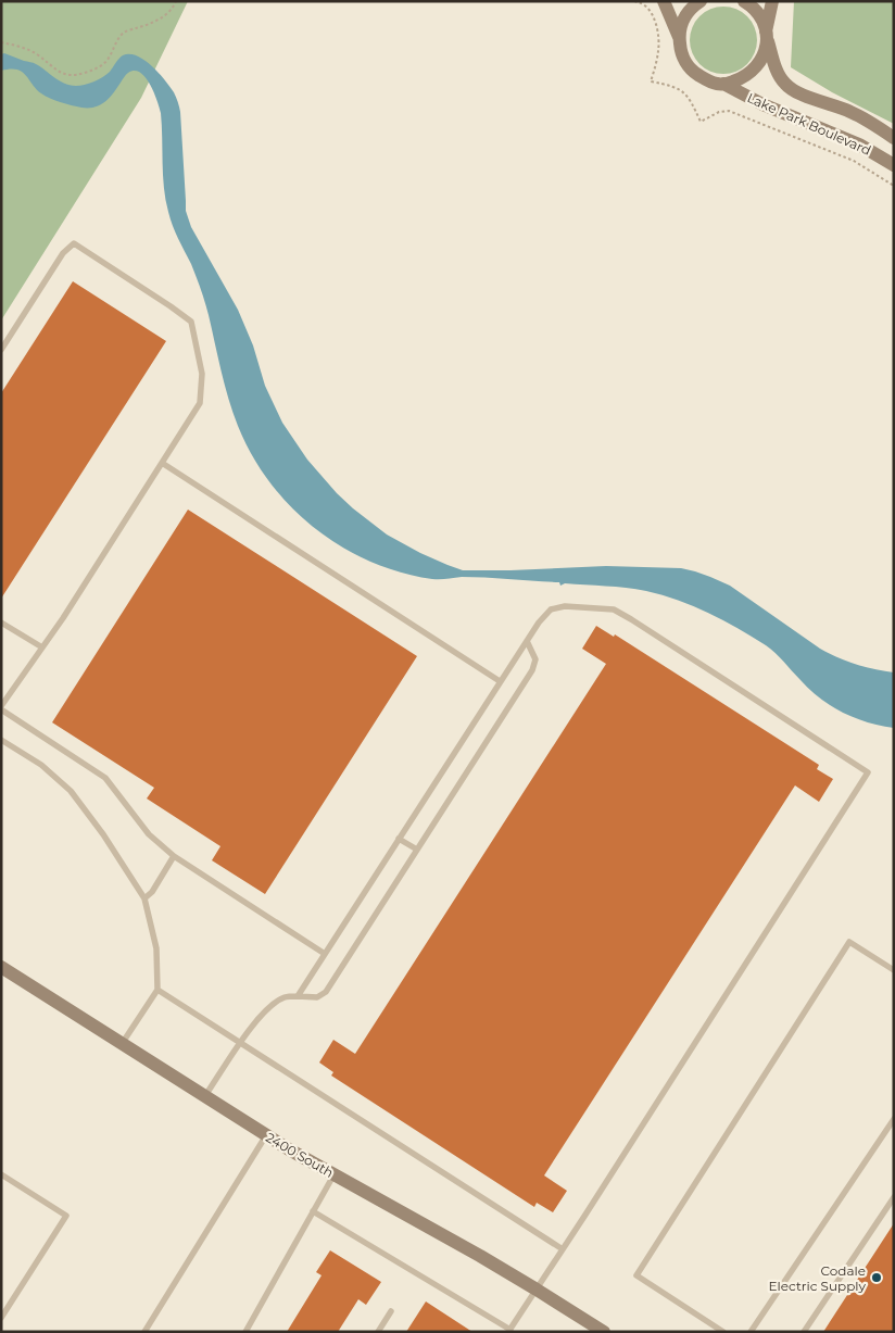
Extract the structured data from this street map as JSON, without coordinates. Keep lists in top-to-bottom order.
{
  "streets": {
    "street": ["Lake Park Boulevard", "2400 South"]
  },
  "places": ["Codale Electric Supply"]
}
